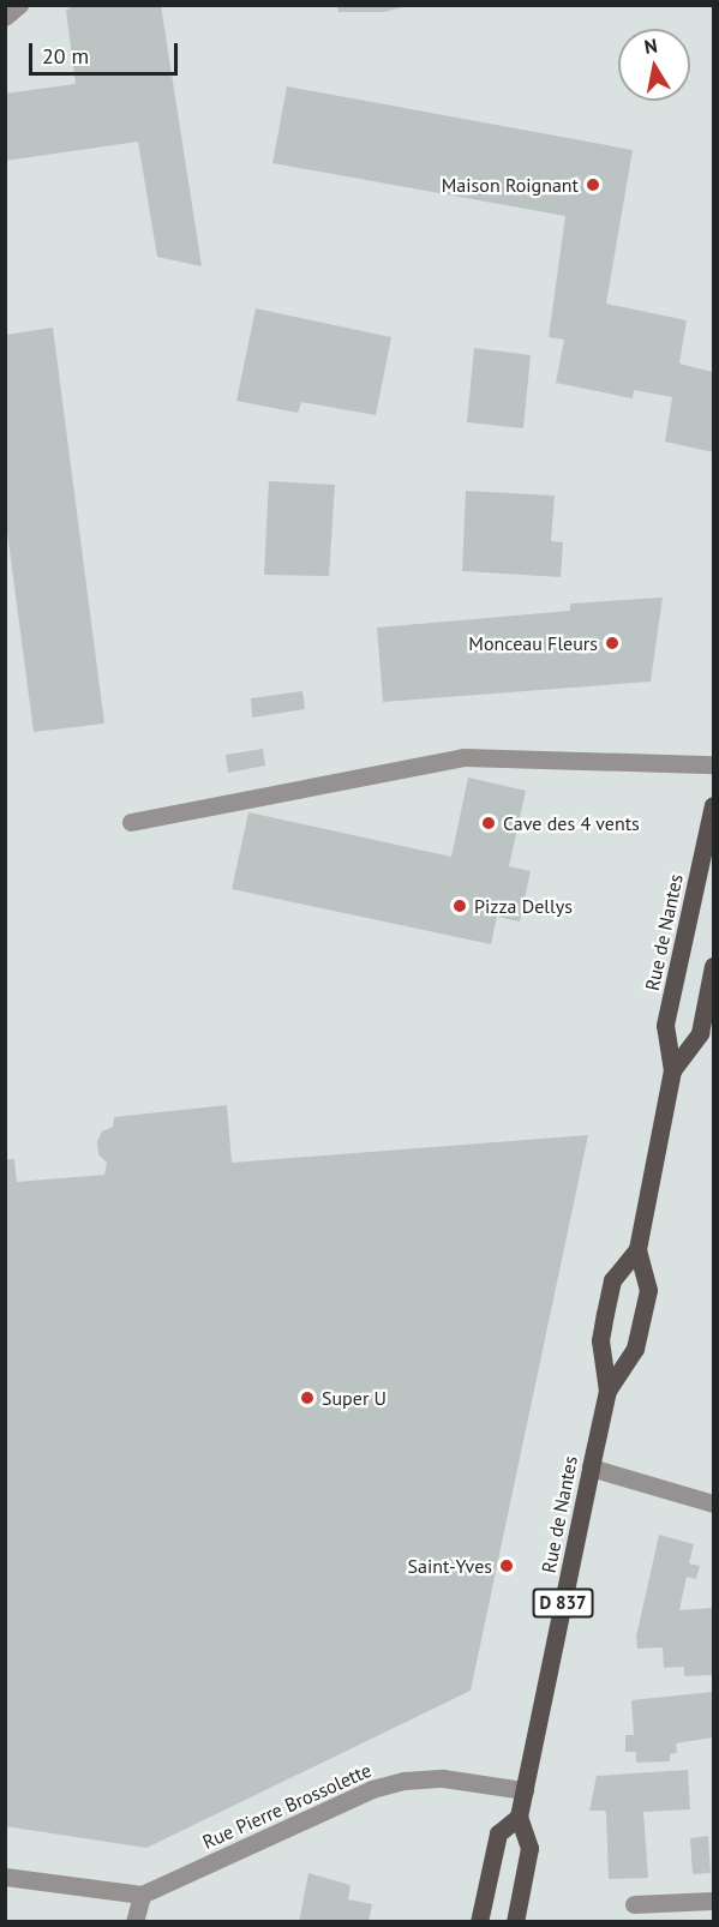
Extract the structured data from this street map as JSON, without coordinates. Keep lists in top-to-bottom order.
{
  "streets": {
    "main road": ["Rue de Nantes", "D 837"],
    "street": ["Rue Pierre Brossolette"]
  },
  "crossings": [
    ["Rue de Nantes", "Rue Pierre Brossolette"]
  ],
  "places": [
    "Maison Roignant",
    "Monceau Fleurs",
    "Cave des 4 vents",
    "Pizza Dellys",
    "Super U",
    "Saint-Yves"
  ],
  "scale_bar": "20 m",
  "north": "top"
}
